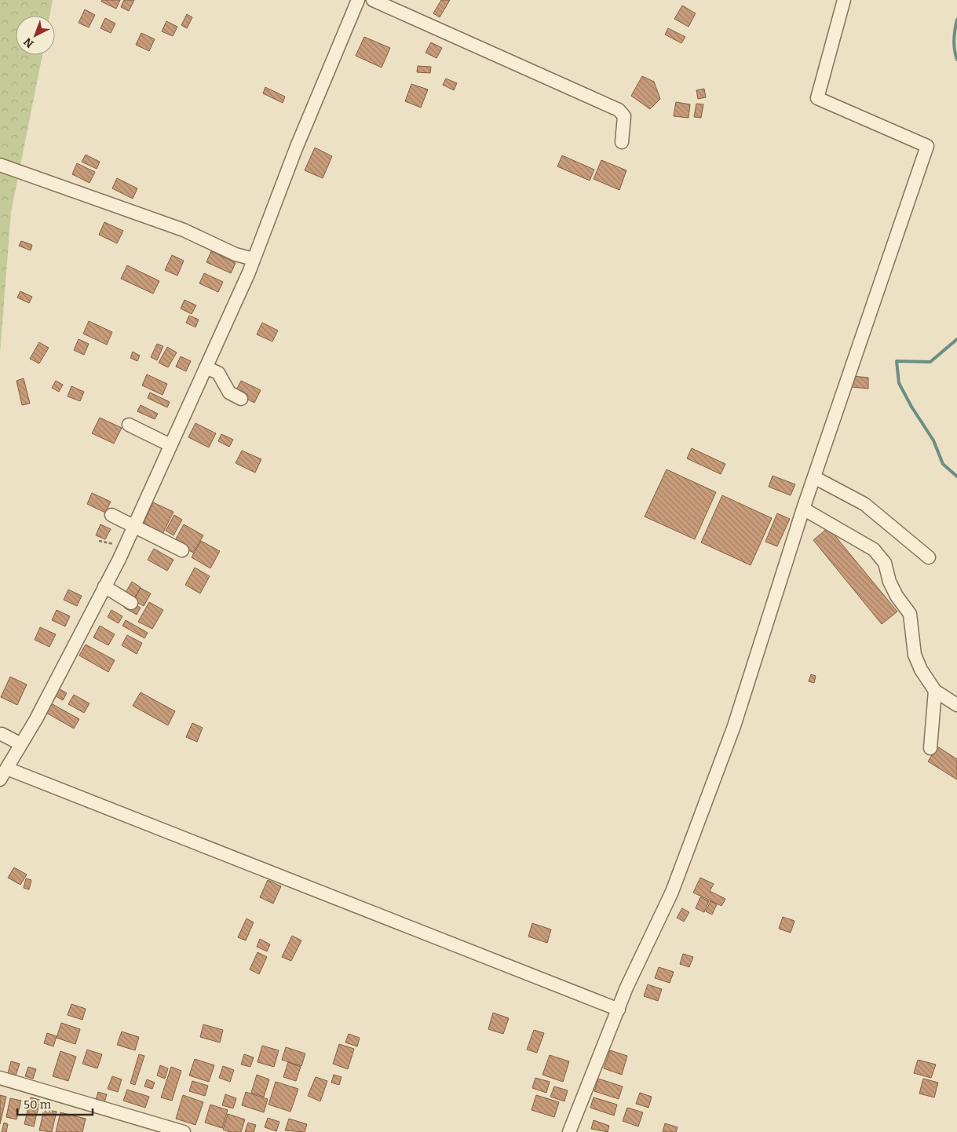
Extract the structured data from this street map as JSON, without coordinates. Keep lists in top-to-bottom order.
{
  "scale_bar": "50 m",
  "north": "bottom left"
}
